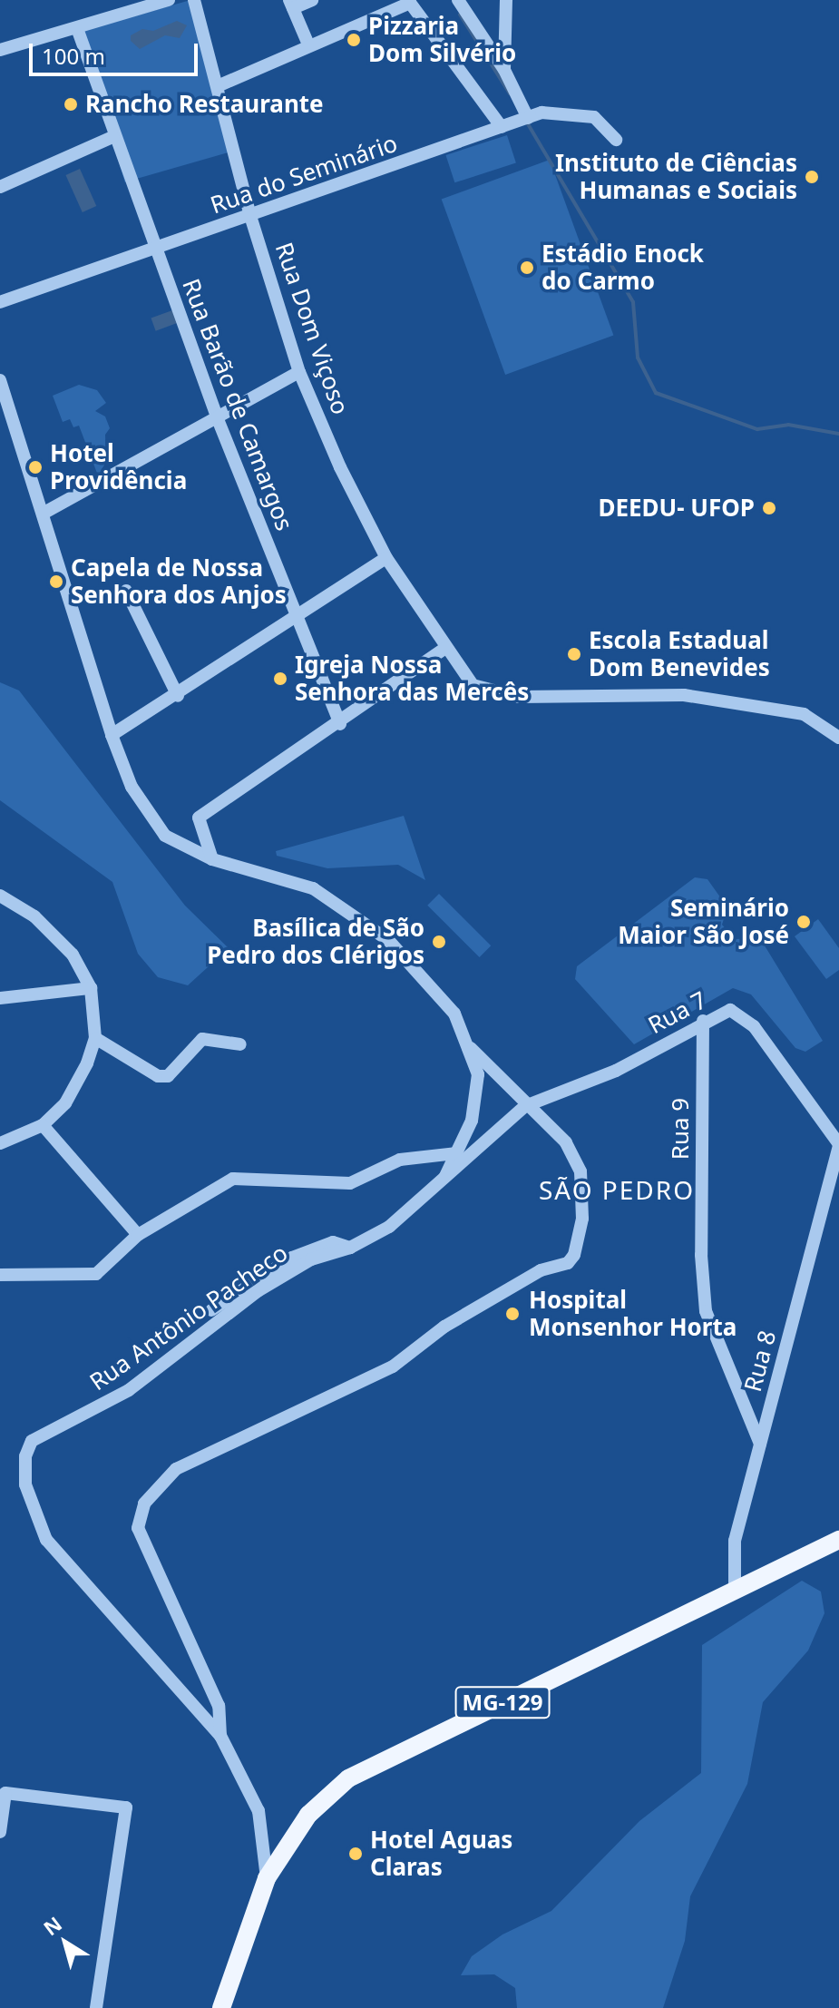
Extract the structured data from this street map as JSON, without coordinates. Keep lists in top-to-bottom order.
{
  "streets": {
    "main road": ["MG-129"],
    "street": [
      "Rua do Seminário",
      "Rua Dom Viçoso",
      "Rua Barão de Camargos",
      "Rua 7",
      "Rua 9",
      "Rua Antônio Pacheco",
      "Rua 8"
    ]
  },
  "crossings": [
    ["Rua do Seminário", "Rua Dom Viçoso"],
    ["Rua do Seminário", "Rua Barão de Camargos"],
    ["Rua 7", "Rua 9"],
    ["Rua 7", "Rua Antônio Pacheco"],
    ["Rua 7", "Rua 8"],
    ["Rua 9", "Rua 8"],
    ["Rua 8", "MG-129"]
  ],
  "districts": ["SÃO PEDRO"],
  "places": [
    "Pizzaria Dom Silvério",
    "Rancho Restaurante",
    "Instituto de Ciências Humanas e Sociais",
    "Estádio Enock do Carmo",
    "Hotel Providência",
    "DEEDU- UFOP",
    "Capela de Nossa Senhora dos Anjos",
    "Escola Estadual Dom Benevides",
    "Igreja Nossa Senhora das Mercês",
    "Seminário Maior São José",
    "Basílica de São Pedro dos Clérigos",
    "Hospital Monsenhor Horta",
    "Hotel Aguas Claras"
  ],
  "scale_bar": "100 m",
  "north": "top left"
}
